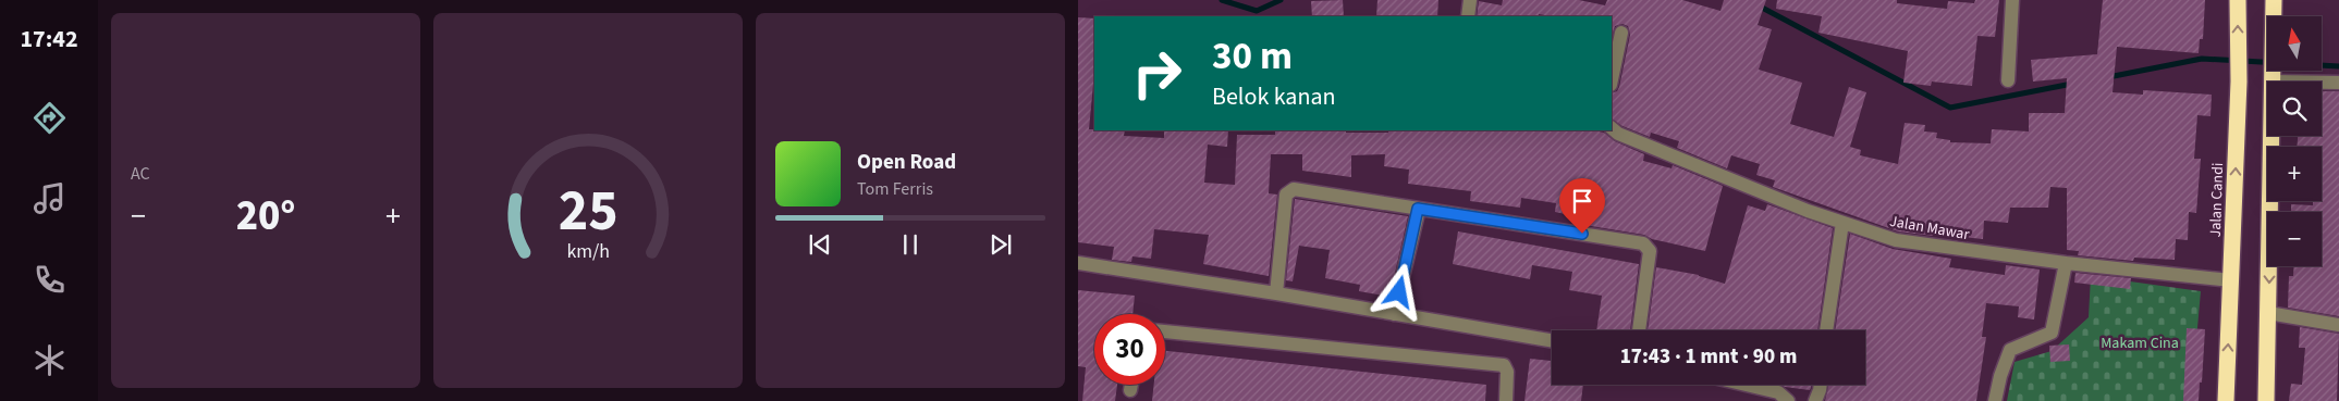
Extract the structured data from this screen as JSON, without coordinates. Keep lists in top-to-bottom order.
{
  "streets": {
    "highway": ["Jalan Candi"],
    "street": ["Jalan Mawar"]
  },
  "crossings": [
    ["Jalan Candi", "Jalan Mawar"]
  ],
  "parks": ["Makam Cina"],
  "north": "top",
  "page": {
    "tabs": "17:42",
    "tile": "AC",
    "map_buttons": ["+", "−"],
    "turn": ["30 m", "Belok kanan"],
    "song": ["Open Road", "Tom Ferris"],
    "heat": ["−", "20°", "+"],
    "limit": "30",
    "trip": "17:43 · 1 mnt · 90 m",
    "gauge": ["25", "km/h"]
  }
}
